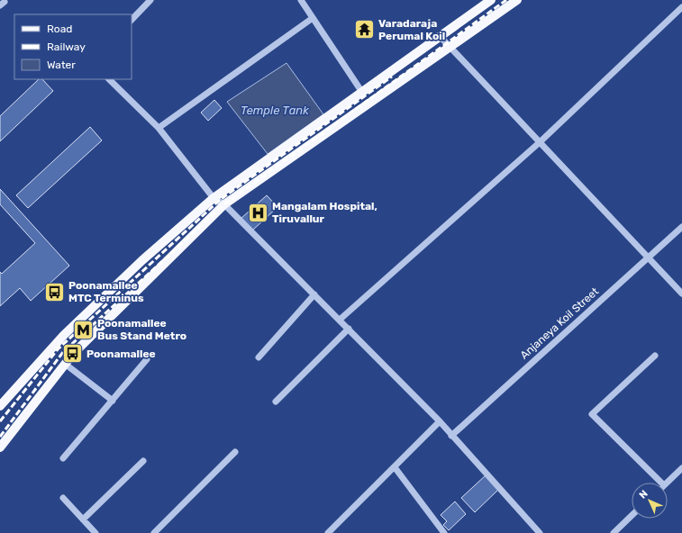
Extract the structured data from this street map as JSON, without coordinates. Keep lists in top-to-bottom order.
{
  "streets": {
    "street": ["Anjaneya Koil Street"]
  },
  "water": ["Temple Tank"],
  "places": {
    "temple": ["Varadaraja Perumal Koil"],
    "hospital": ["Mangalam Hospital, Tiruvallur"],
    "bus stop": ["Poonamallee MTC Terminus", "Poonamallee"],
    "metro station": ["Poonamallee Bus Stand Metro"]
  },
  "legend": ["Road", "Railway", "Water"],
  "north": "top left"
}
